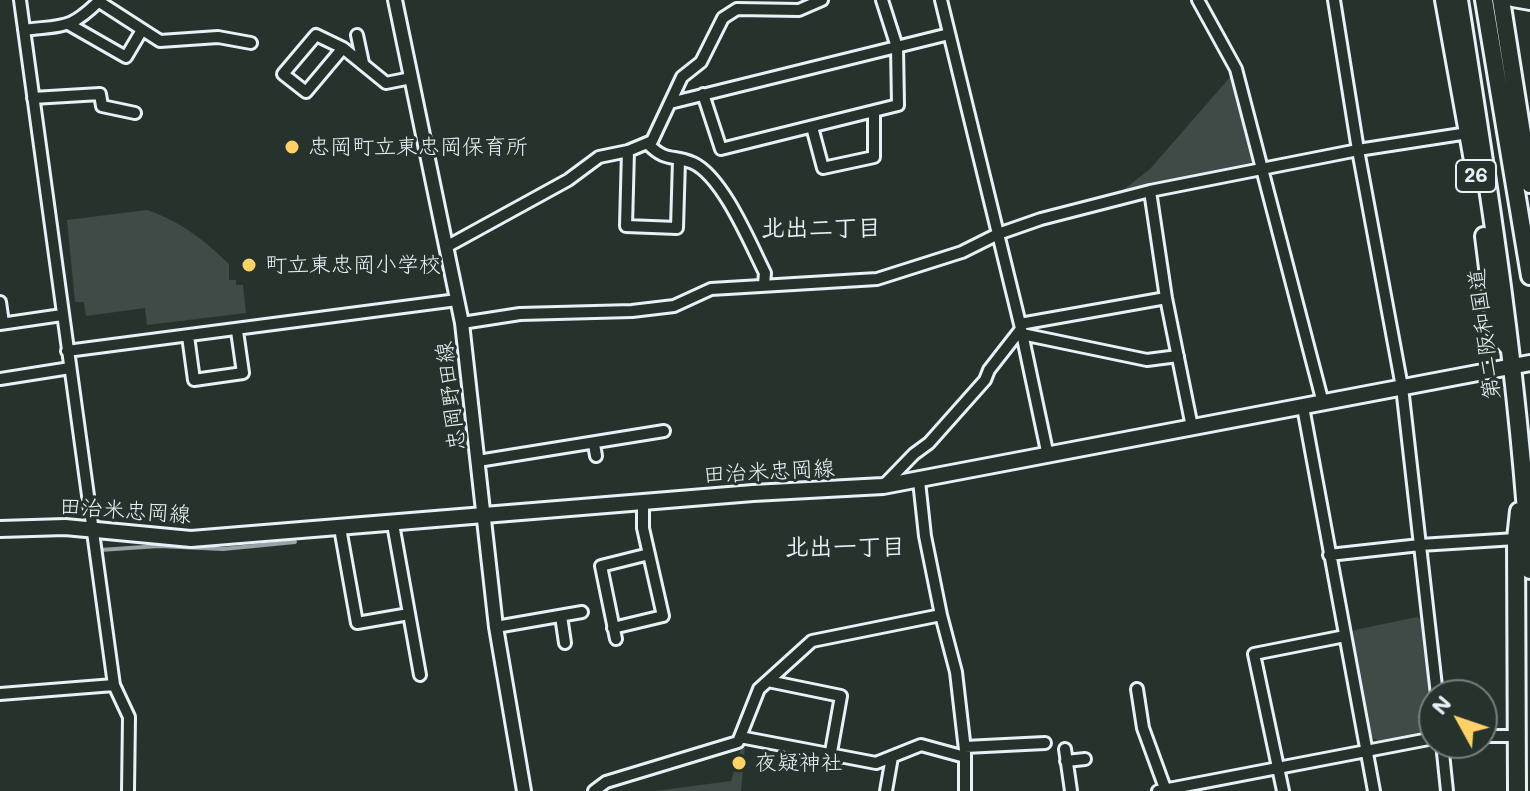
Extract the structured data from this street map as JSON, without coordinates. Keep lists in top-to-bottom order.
{
  "streets": {
    "highway": ["26", "第二阪和国道"],
    "main road": ["田治米忠岡線"],
    "street": ["忠岡野田線"]
  },
  "crossings": [
    ["26", "第二阪和国道"],
    ["第二阪和国道", "田治米忠岡線"],
    ["忠岡野田線", "田治米忠岡線"]
  ],
  "districts": ["北出二丁目", "北出一丁目"],
  "places": ["忠岡町立東忠岡保育所", "町立東忠岡小学校", "夜疑神社"],
  "north": "top left"
}
